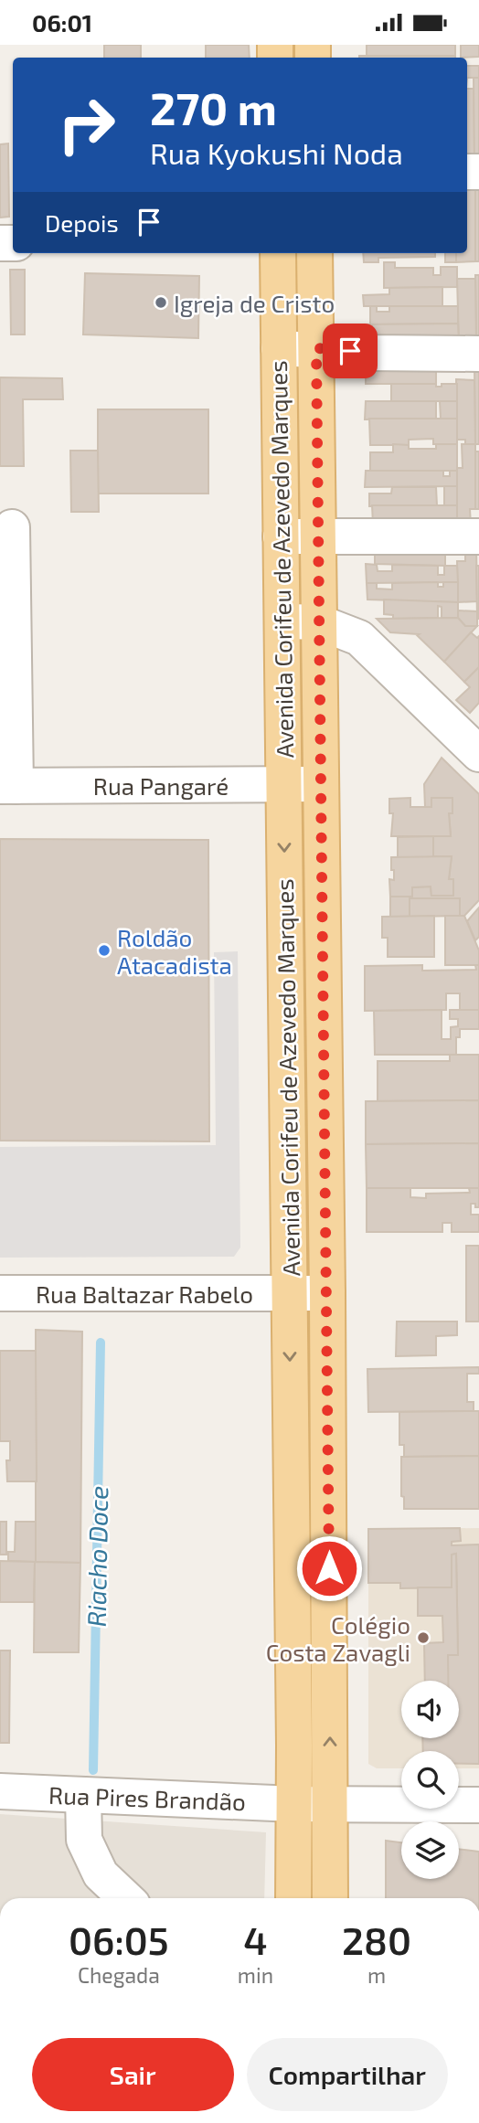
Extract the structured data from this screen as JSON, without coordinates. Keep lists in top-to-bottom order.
{
  "streets": {
    "main road": ["Avenida Corifeu de Azevedo Marques"],
    "street": ["Rua Pangaré", "Rua Baltazar Rabelo", "Rua Pires Brandão"]
  },
  "crossings": [
    ["Avenida Corifeu de Azevedo Marques", "Rua Pangaré"],
    ["Avenida Corifeu de Azevedo Marques", "Rua Baltazar Rabelo"],
    ["Avenida Corifeu de Azevedo Marques", "Rua Pires Brandão"]
  ],
  "water": ["Riacho Doce"],
  "places": ["Igreja de Cristo", "Roldão Atacadista", "Colégio Costa Zavagli"],
  "page": {
    "status": "06:01",
    "turn": ["270 m", "Rua Kyokushi Noda"],
    "then": "Depois",
    "eta": [
      "06:05",
      "Chegada",
      "4",
      "min",
      "280",
      "m"
    ],
    "buttons": ["Sair", "Compartilhar"]
  }
}
